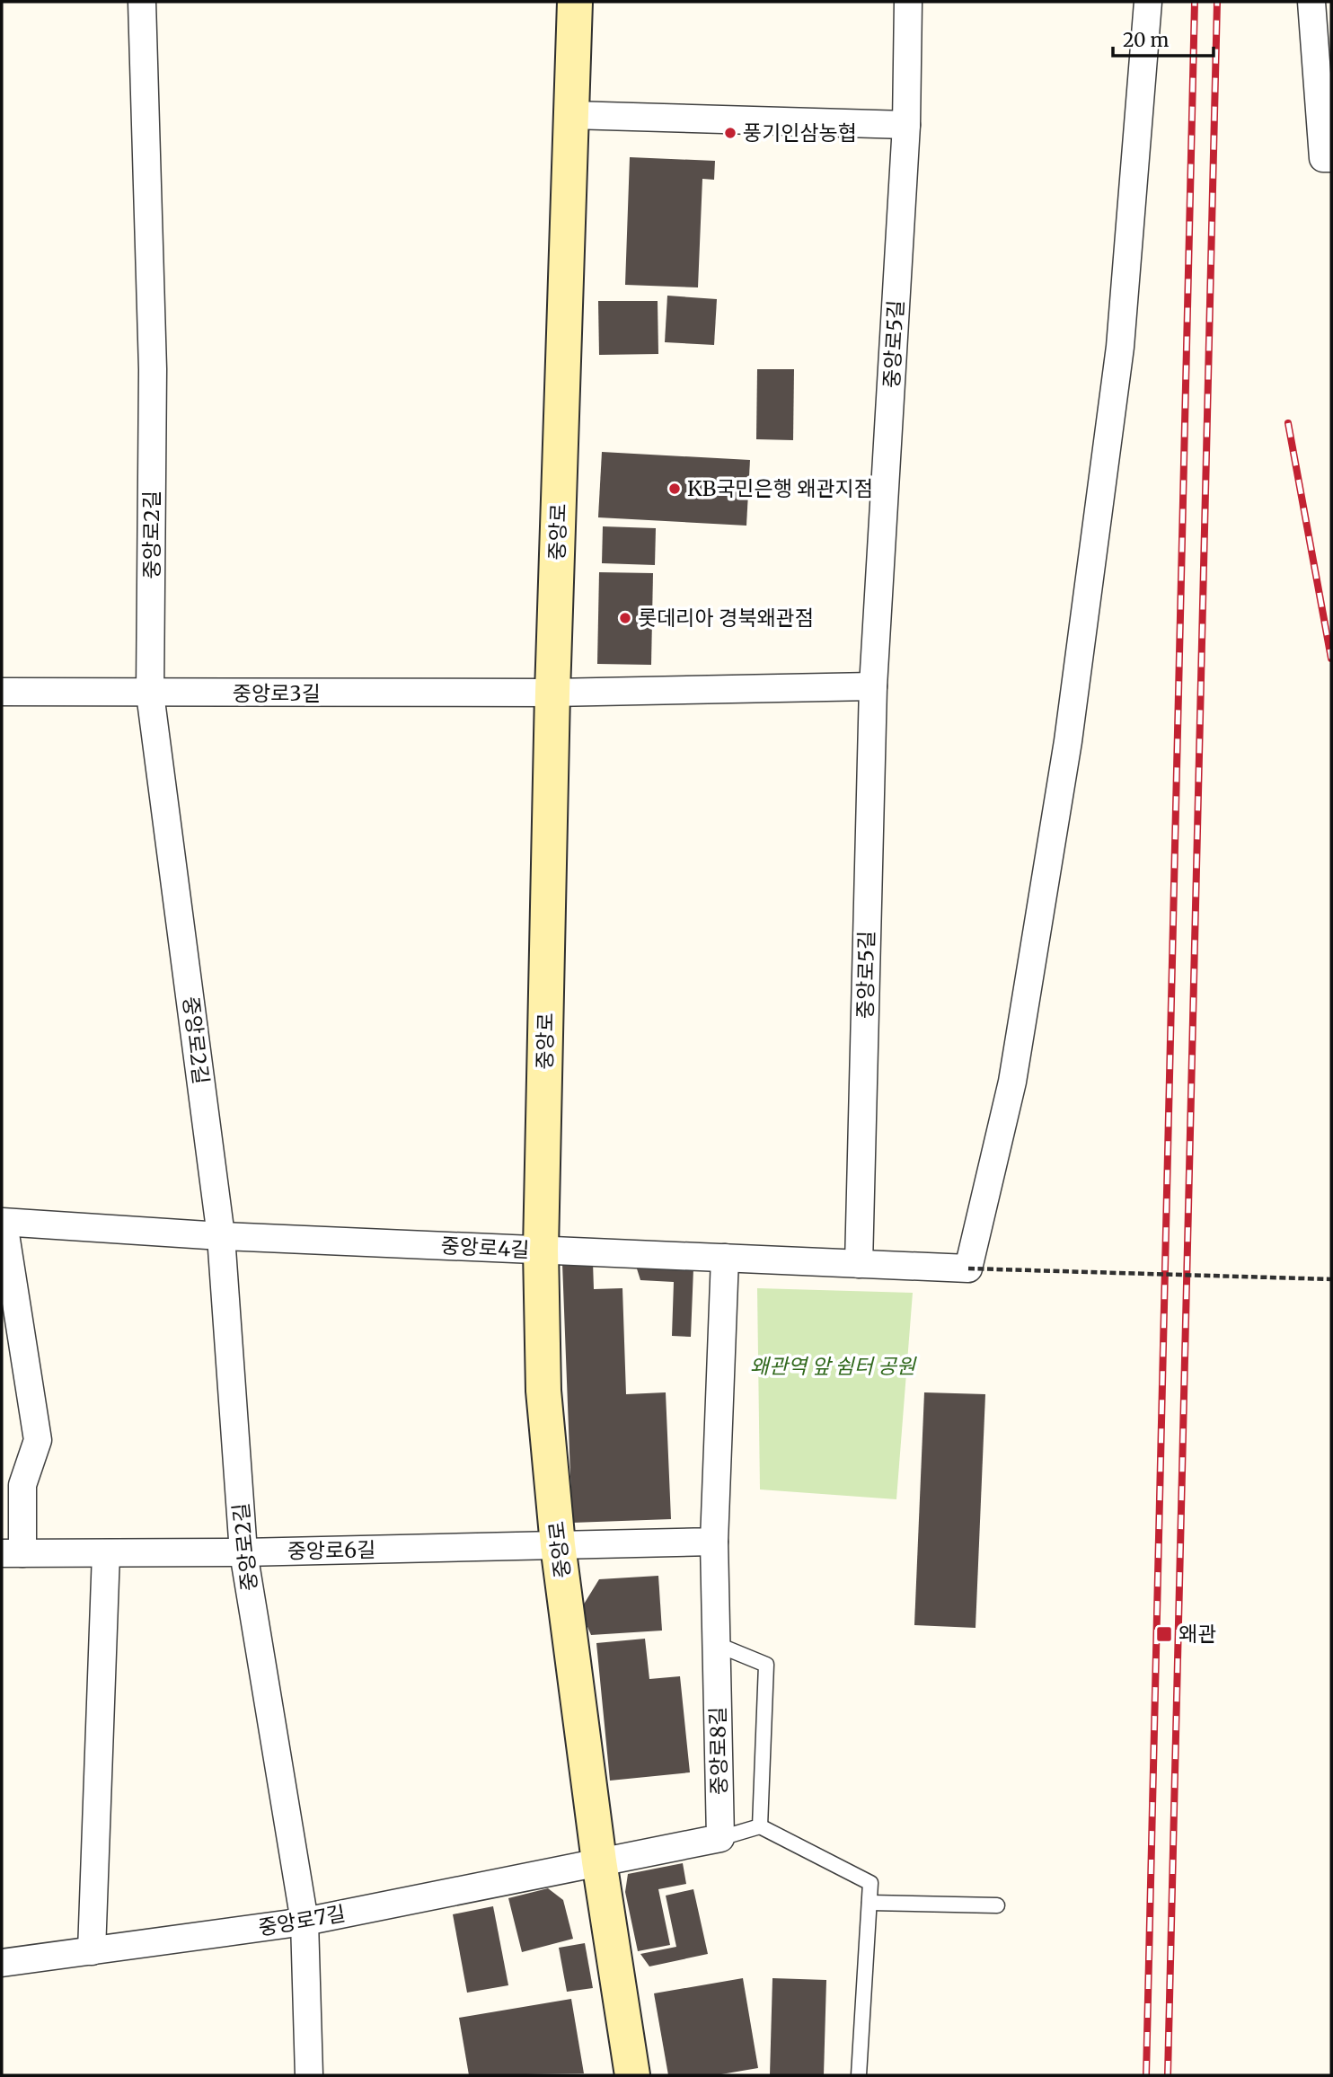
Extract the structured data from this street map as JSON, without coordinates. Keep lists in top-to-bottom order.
{
  "streets": {
    "street": [
      "중앙로5길",
      "중앙로",
      "중앙로2길",
      "중앙로3길",
      "중앙로4길",
      "중앙로6길",
      "중앙로8길",
      "중앙로7길"
    ]
  },
  "crossings": [
    ["중앙로5길", "중앙로4길"],
    ["중앙로", "중앙로3길"],
    ["중앙로", "중앙로4길"],
    ["중앙로", "중앙로6길"],
    ["중앙로", "중앙로7길"],
    ["중앙로2길", "중앙로3길"],
    ["중앙로2길", "중앙로4길"],
    ["중앙로2길", "중앙로6길"],
    ["중앙로2길", "중앙로7길"],
    ["중앙로4길", "중앙로6길"],
    ["중앙로4길", "중앙로8길"],
    ["중앙로6길", "중앙로8길"]
  ],
  "parks": ["왜관역 앞 쉼터 공원"],
  "places": {
    "other": ["풍기인삼농협", "KB국민은행 왜관지점", "롯데리아 경북왜관점"],
    "transit": ["왜관"]
  },
  "scale_bar": "20 m"
}
